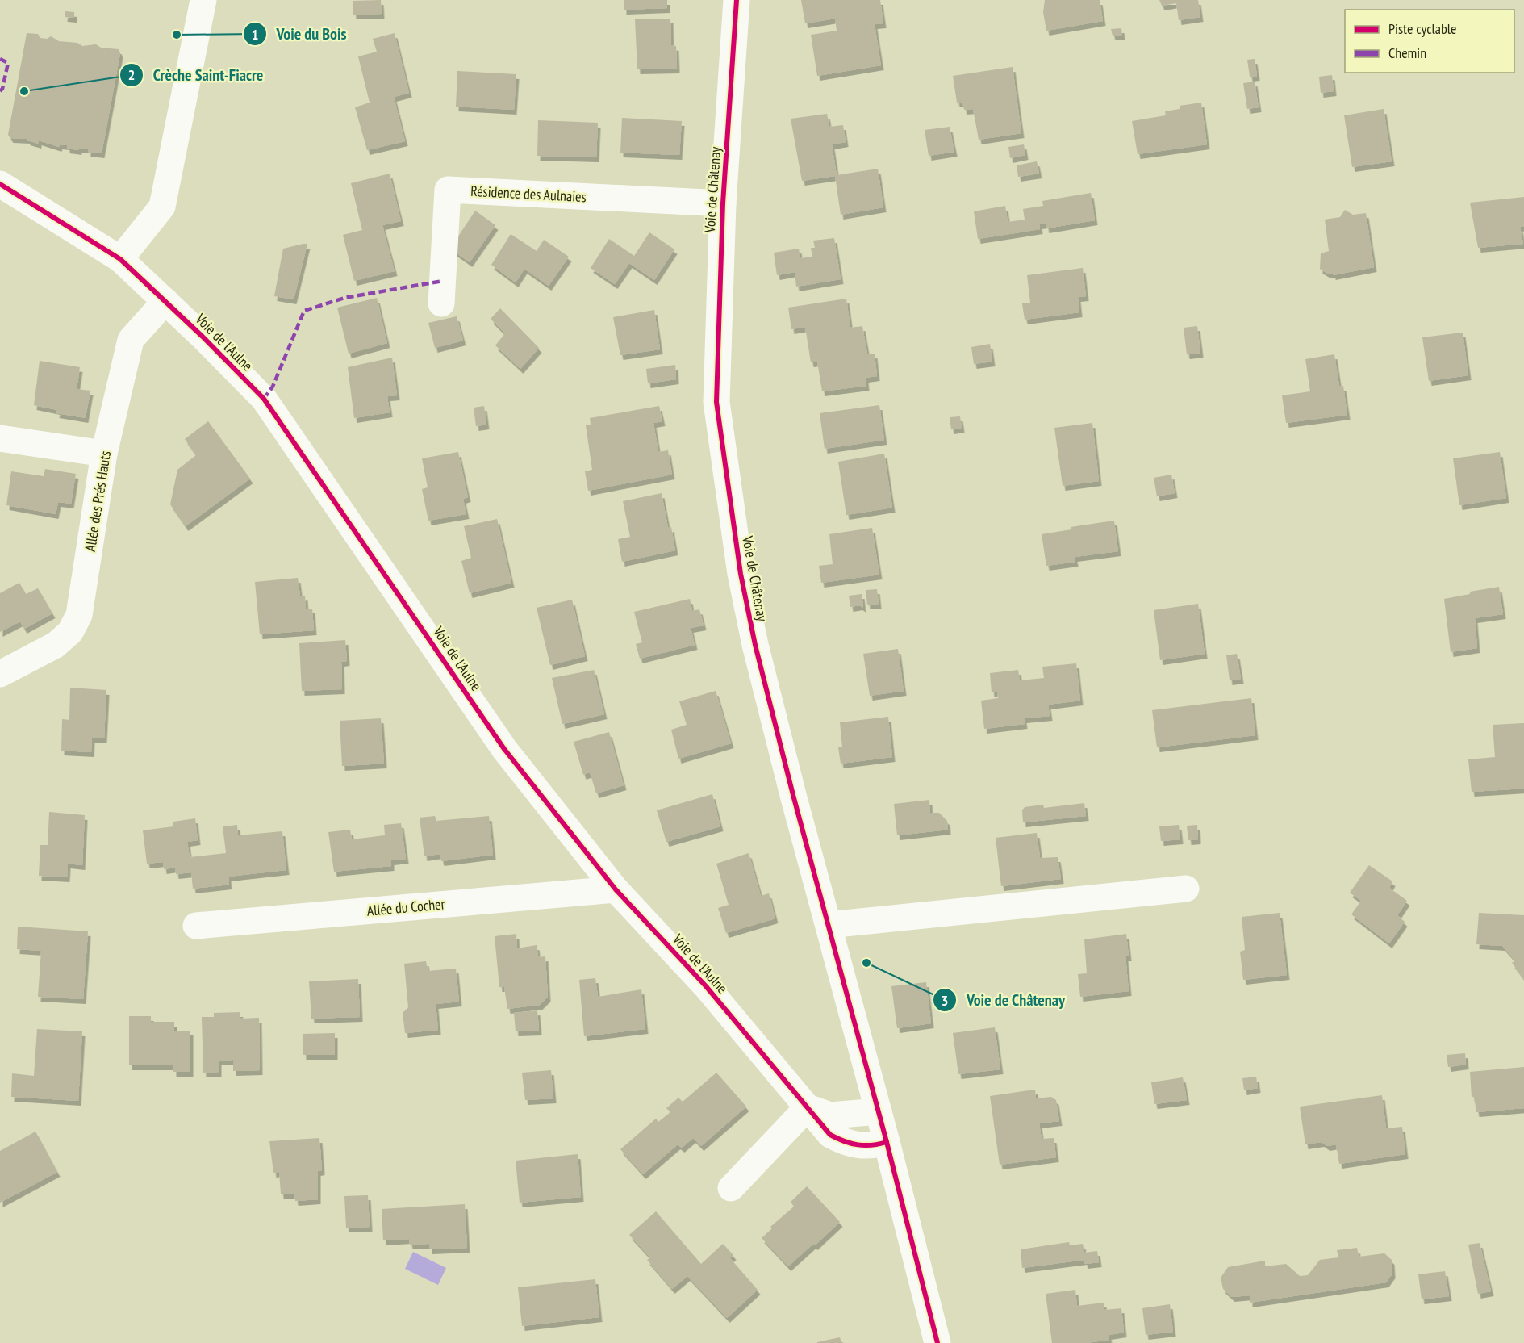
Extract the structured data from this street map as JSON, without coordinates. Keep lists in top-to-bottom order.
{
  "streets": {
    "street": [
      "Voie de Châtenay",
      "Résidence des Aulnaies",
      "Voie de l'Aulne",
      "Allée des Prés Hauts",
      "Allée du Cocher"
    ]
  },
  "crossings": [
    ["Voie de Châtenay", "Résidence des Aulnaies"],
    ["Voie de Châtenay", "Voie de l'Aulne"],
    ["Voie de l'Aulne", "Allée des Prés Hauts"],
    ["Voie de l'Aulne", "Allée du Cocher"]
  ],
  "places": ["Voie du Bois", "Crèche Saint-Fiacre", "Voie de Châtenay"],
  "legend": ["Piste cyclable", "Chemin"]
}
